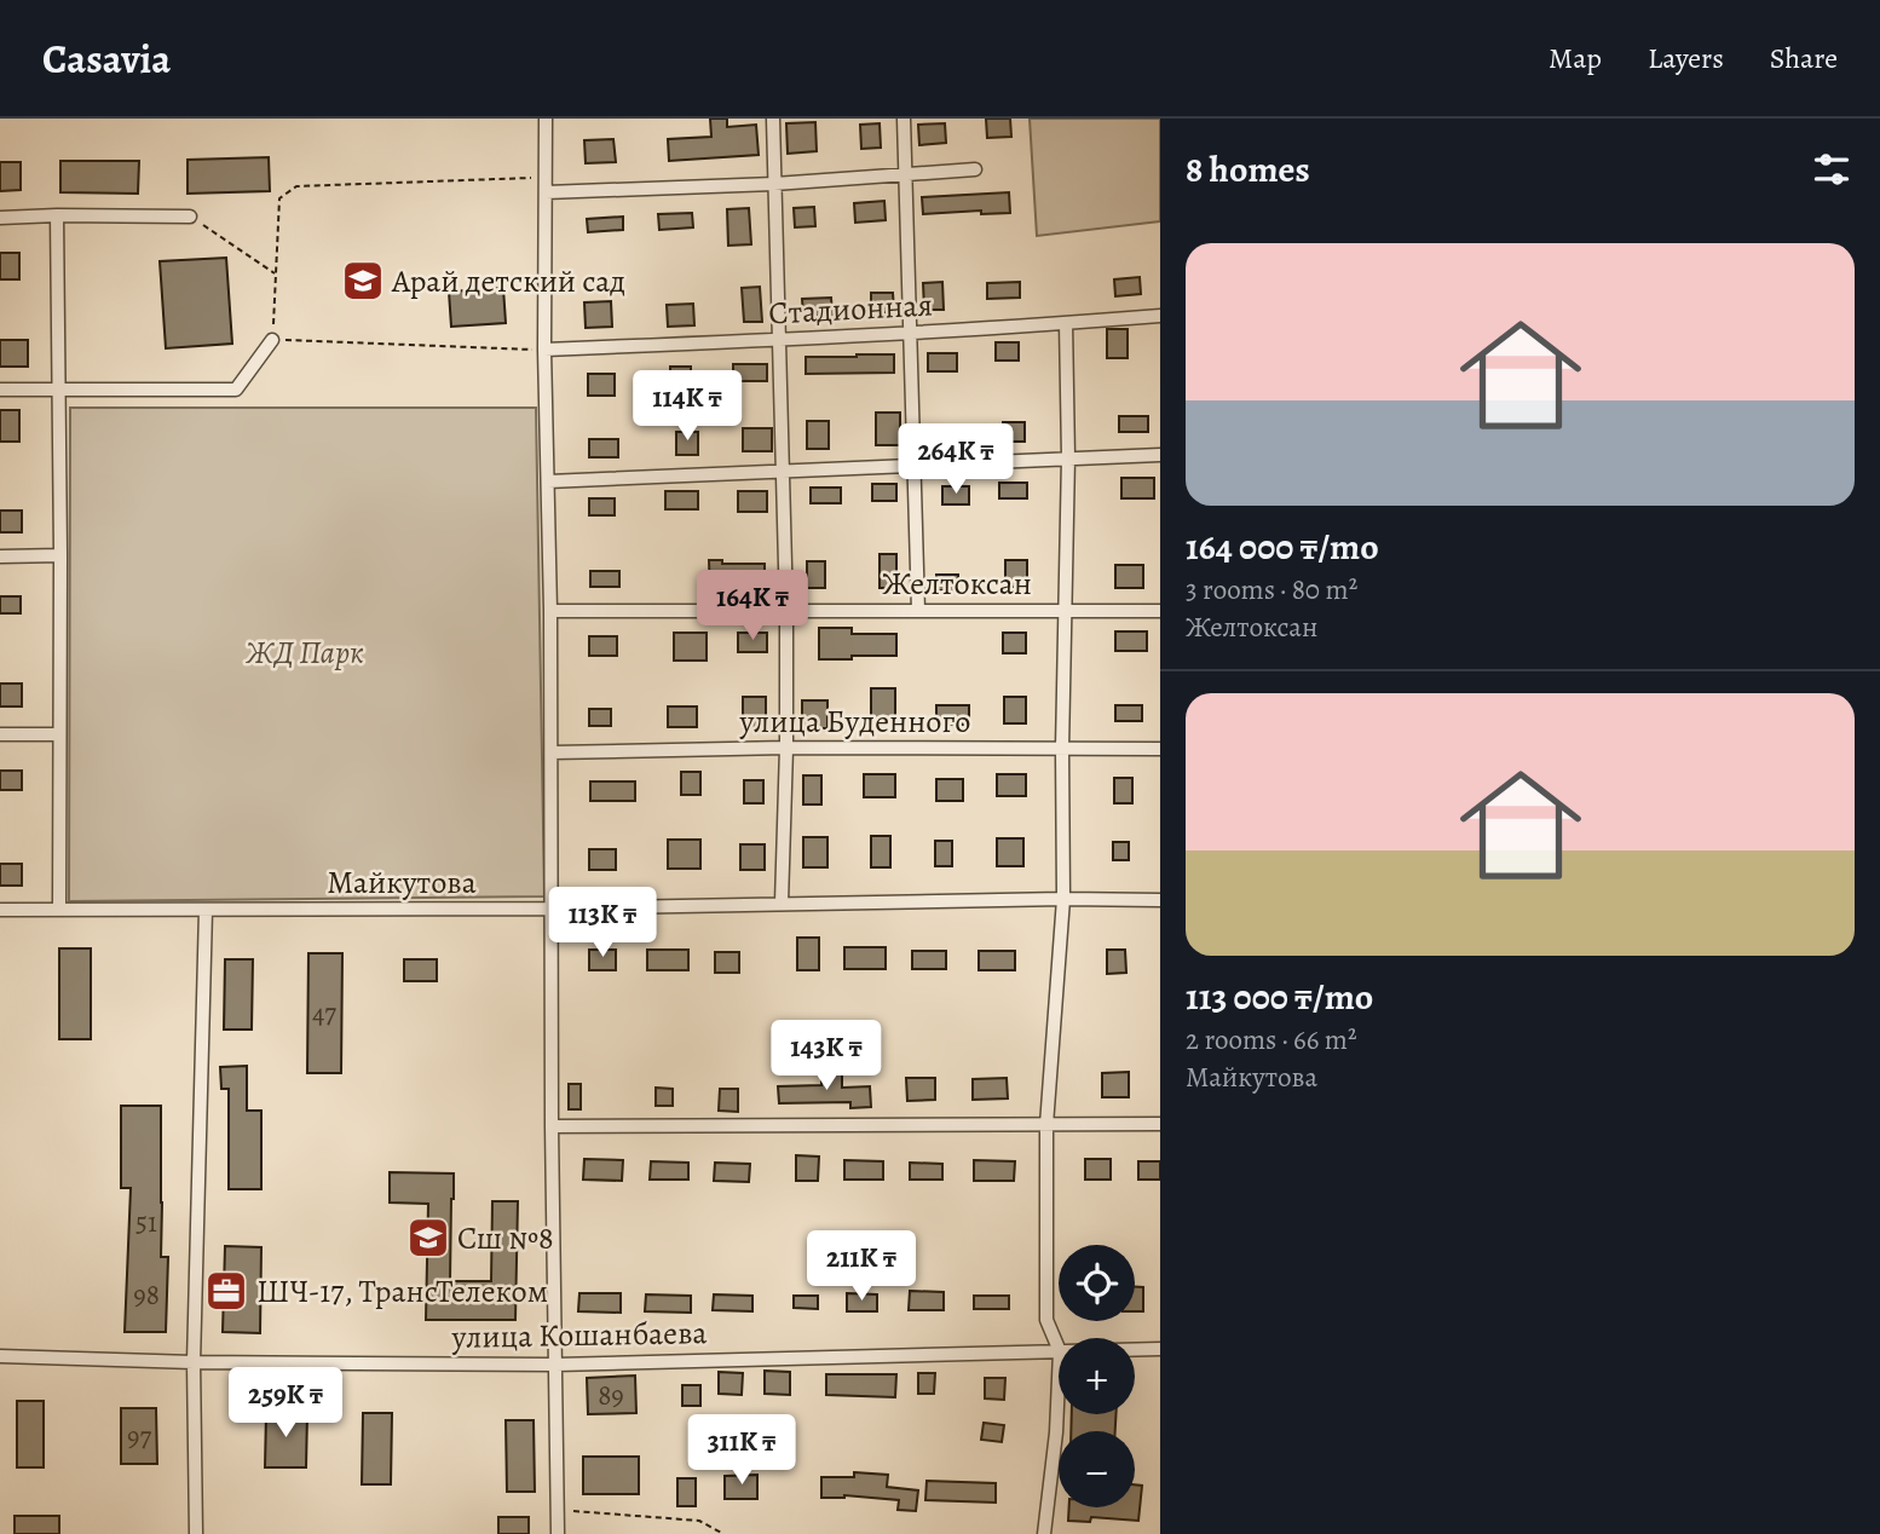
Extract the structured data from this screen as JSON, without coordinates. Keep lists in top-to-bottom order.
{
  "streets": {
    "street": [
      "Стадионная",
      "Желтоксан",
      "улица Буденного",
      "Майкутова",
      "улица Кошанбаева"
    ]
  },
  "parks": ["ЖД Парк"],
  "places": {
    "school or university": ["Арай детский сад", "Сш №8"],
    "office": ["ШЧ-17, ТрансТелеком"]
  },
  "house_numbers": [
    "47",
    "51",
    "98",
    "89",
    "97"
  ],
  "page": {
    "header": "Casavia",
    "nav": ["Map", "Layers", "Share"],
    "heading": "8 homes",
    "list": [
      {
        "name": "164 000 ₸/mo",
        "note": "3 rooms · 80 m² · Желтоксан"
      },
      {
        "name": "113 000 ₸/mo",
        "note": "2 rooms · 66 m² · Майкутова"
      }
    ],
    "price": [
      "114K ₸",
      "264K ₸",
      "164K ₸",
      "113K ₸",
      "143K ₸",
      "211K ₸",
      "259K ₸",
      "311K ₸"
    ],
    "map_buttons": ["+", "−"]
  }
}
